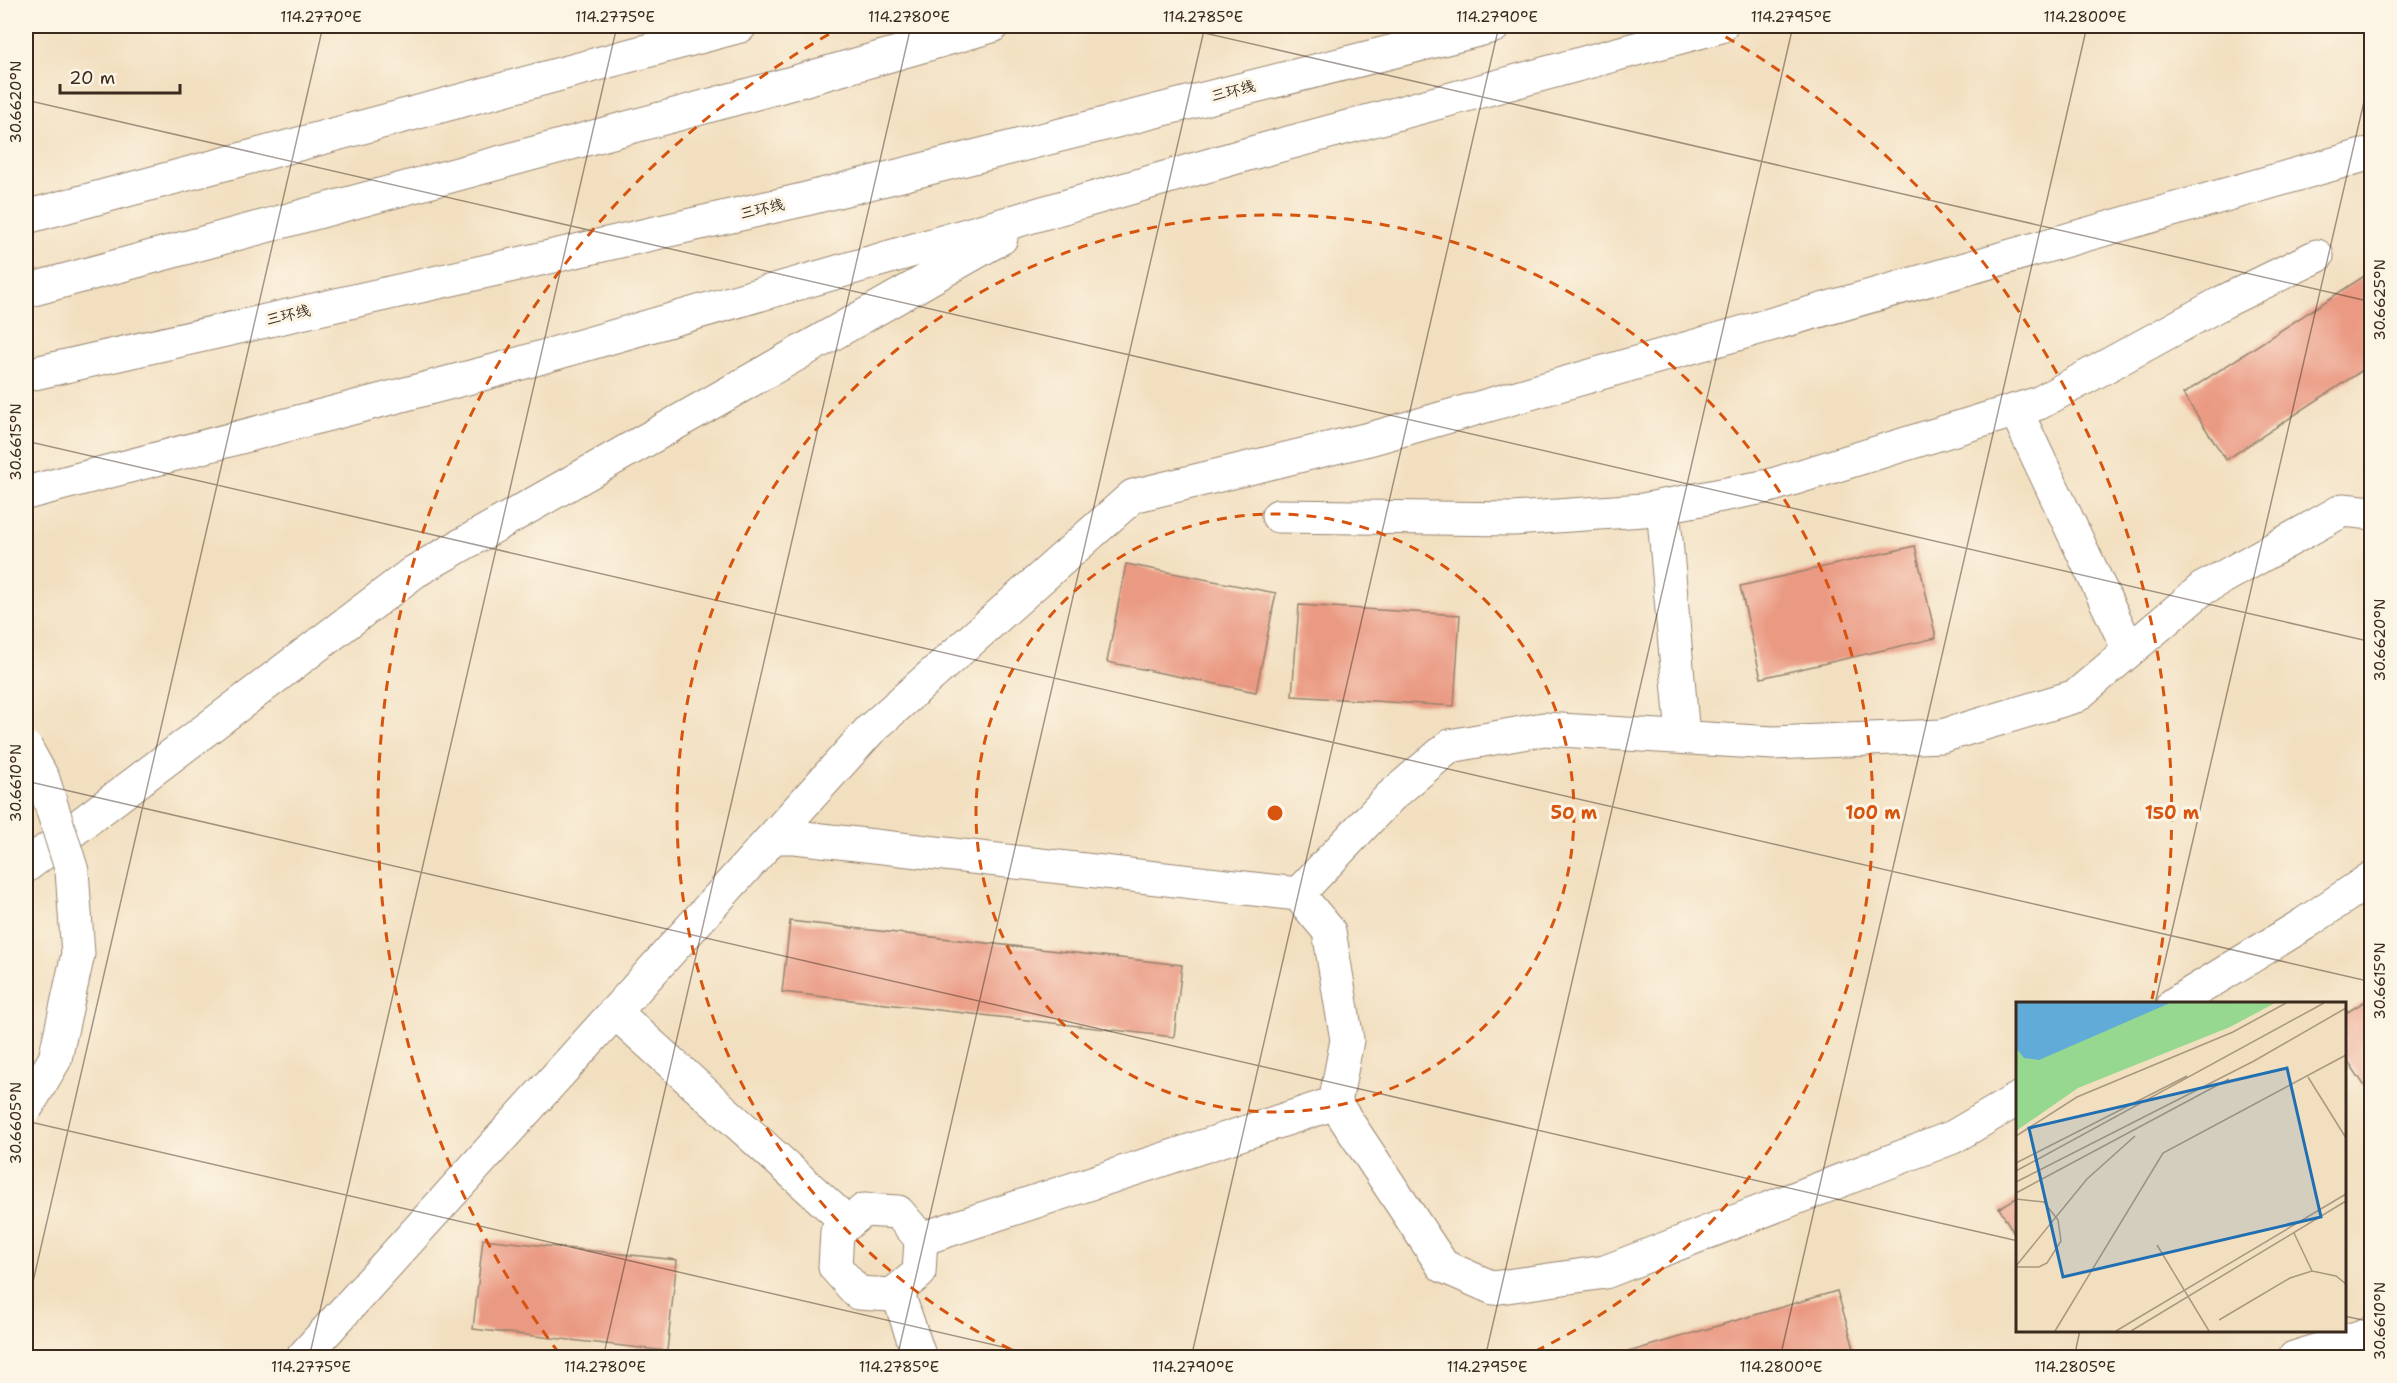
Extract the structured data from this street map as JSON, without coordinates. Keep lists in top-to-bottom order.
{
  "streets": {
    "main road": ["三环线"]
  },
  "scale_bar": "20 m",
  "coordinates": [
    "114.2770°E",
    "114.2775°E",
    "114.2780°E",
    "114.2785°E",
    "114.2790°E",
    "114.2795°E",
    "114.2800°E",
    "30.6620°N",
    "30.6625°N",
    "30.6615°N",
    "30.6610°N",
    "30.6605°N",
    "114.2805°E"
  ],
  "rings": ["50 m", "100 m", "150 m"]
}
